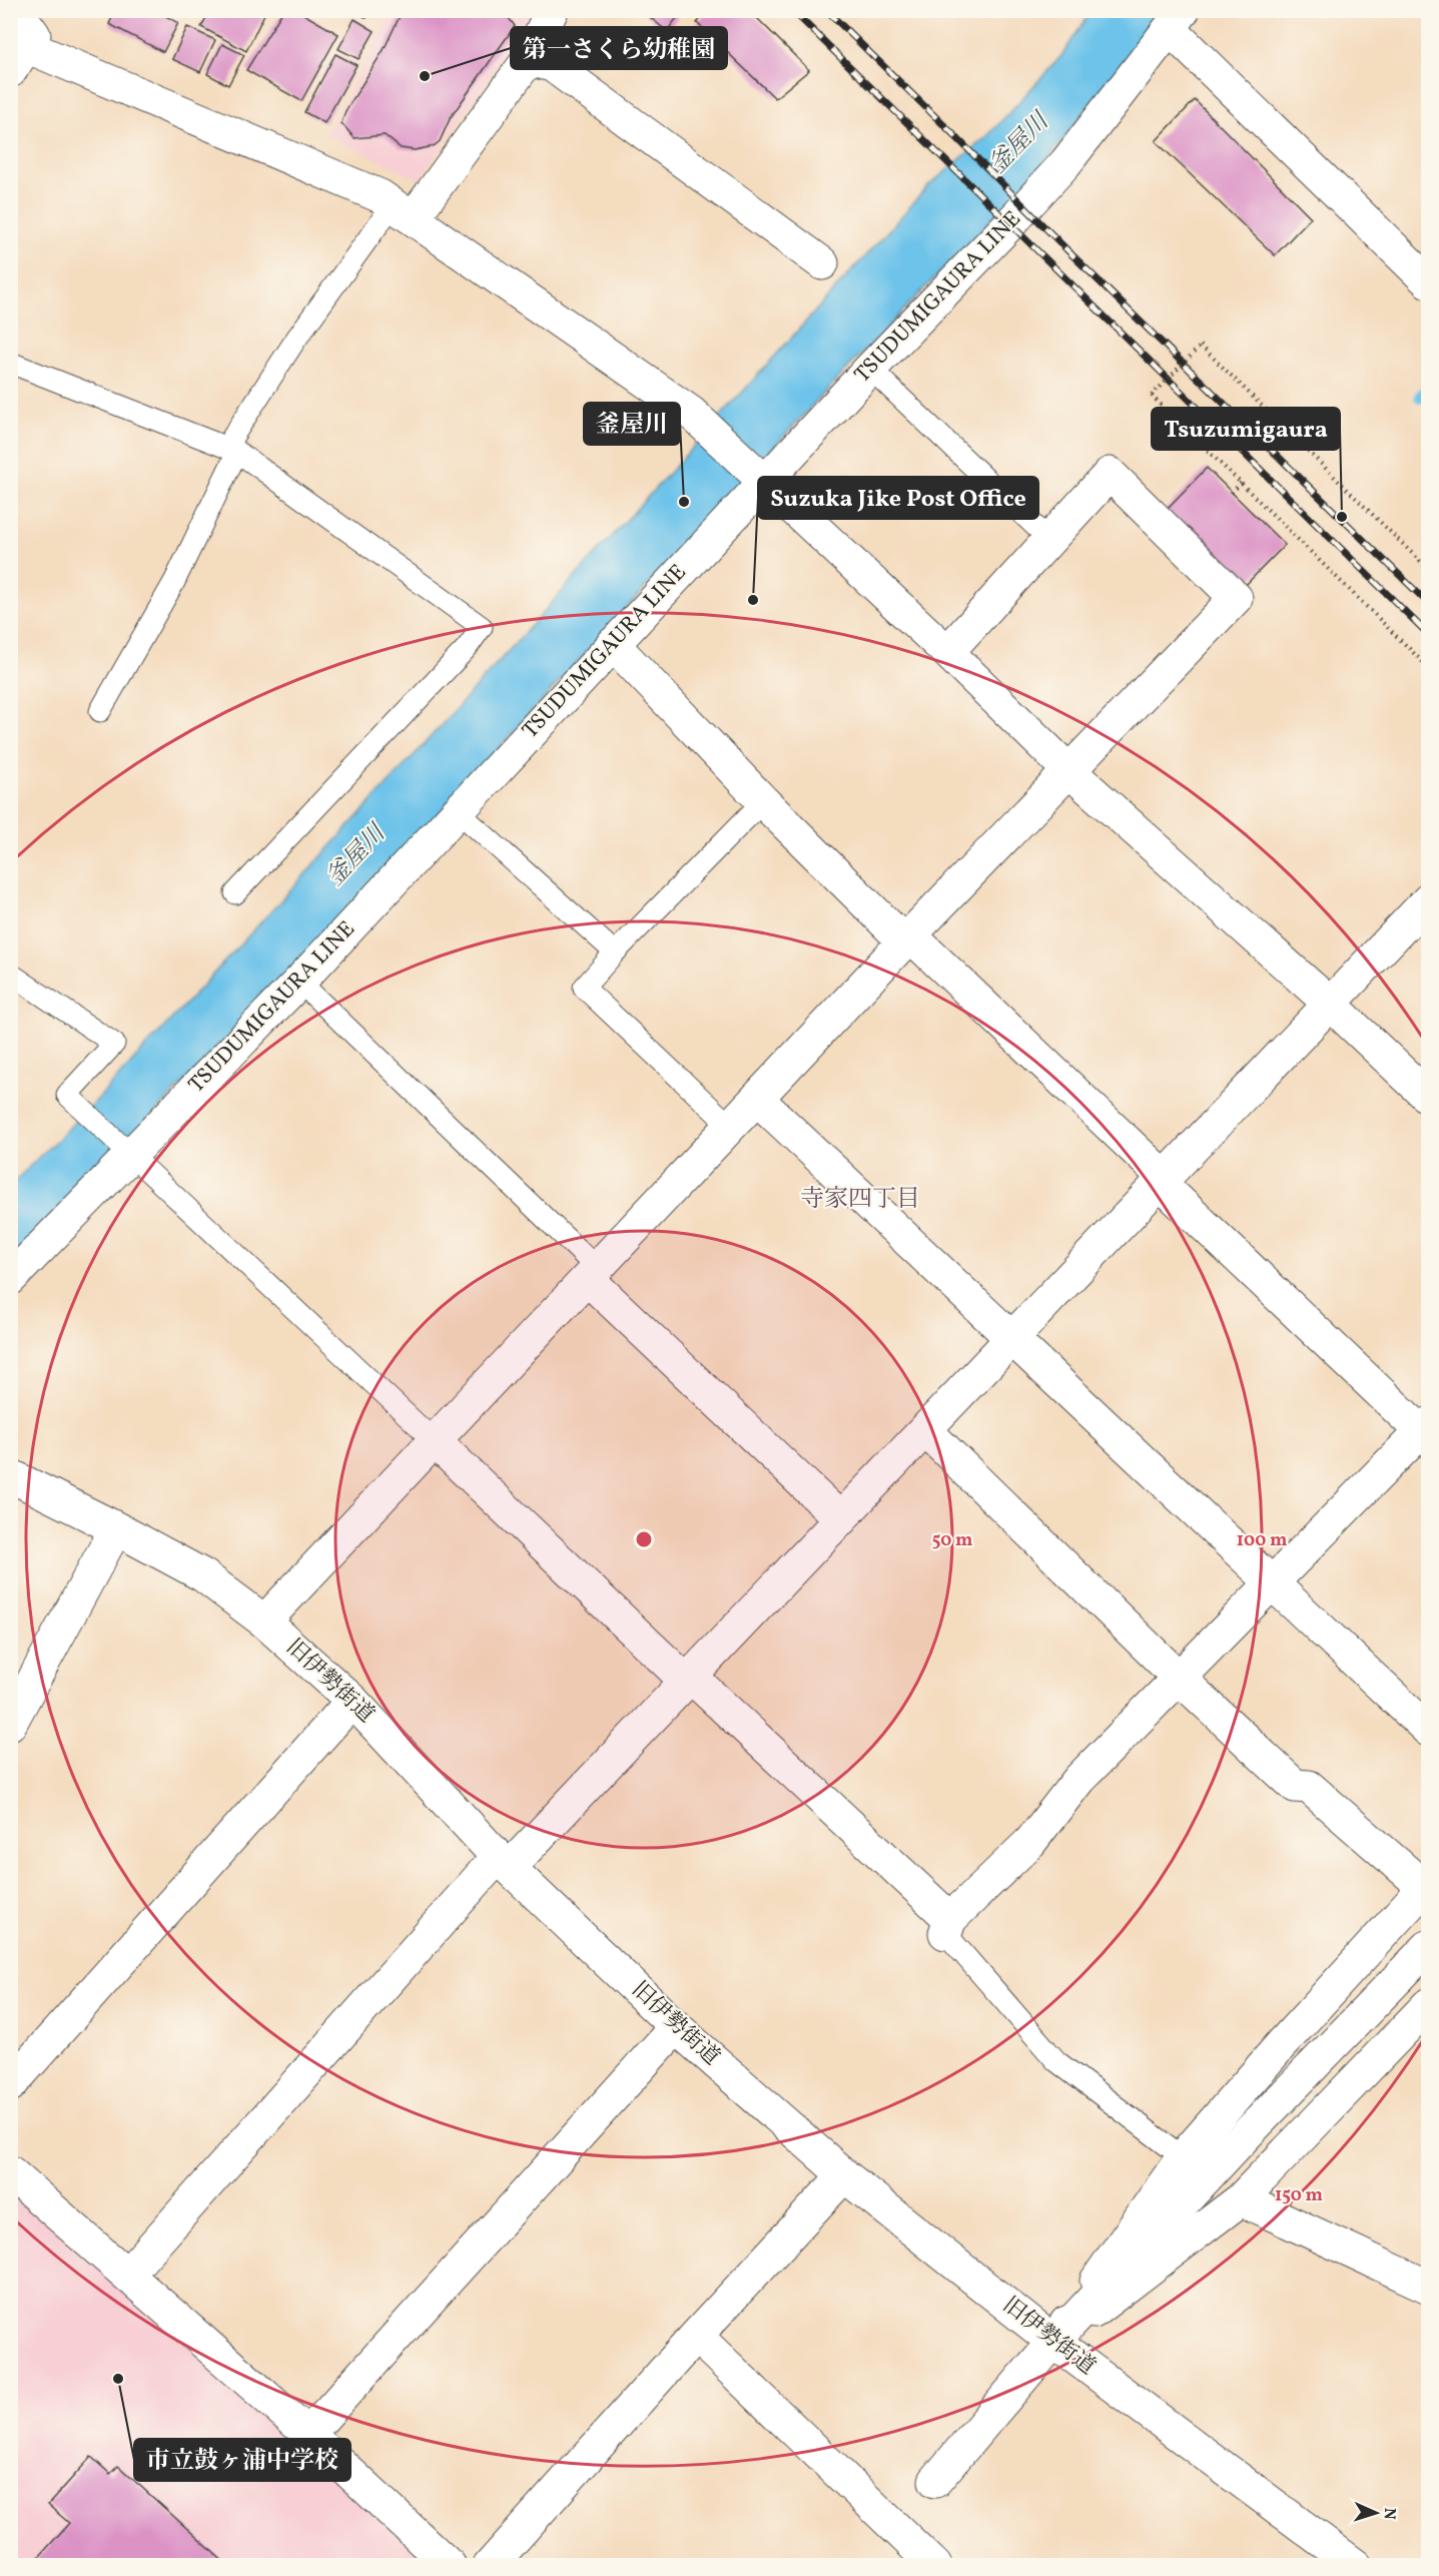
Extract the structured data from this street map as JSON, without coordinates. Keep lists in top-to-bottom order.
{
  "streets": {
    "street": ["TSUDUMIGAURA LINE", "旧伊勢街道"]
  },
  "districts": ["寺家四丁目"],
  "water": ["釜屋川"],
  "places": [
    "第一さくら幼稚園",
    "釜屋川",
    "Tsuzumigaura",
    "Suzuka Jike Post Office",
    "市立鼓ヶ浦中学校"
  ],
  "north": "right",
  "rings": ["50 m", "100 m", "150 m"]
}
